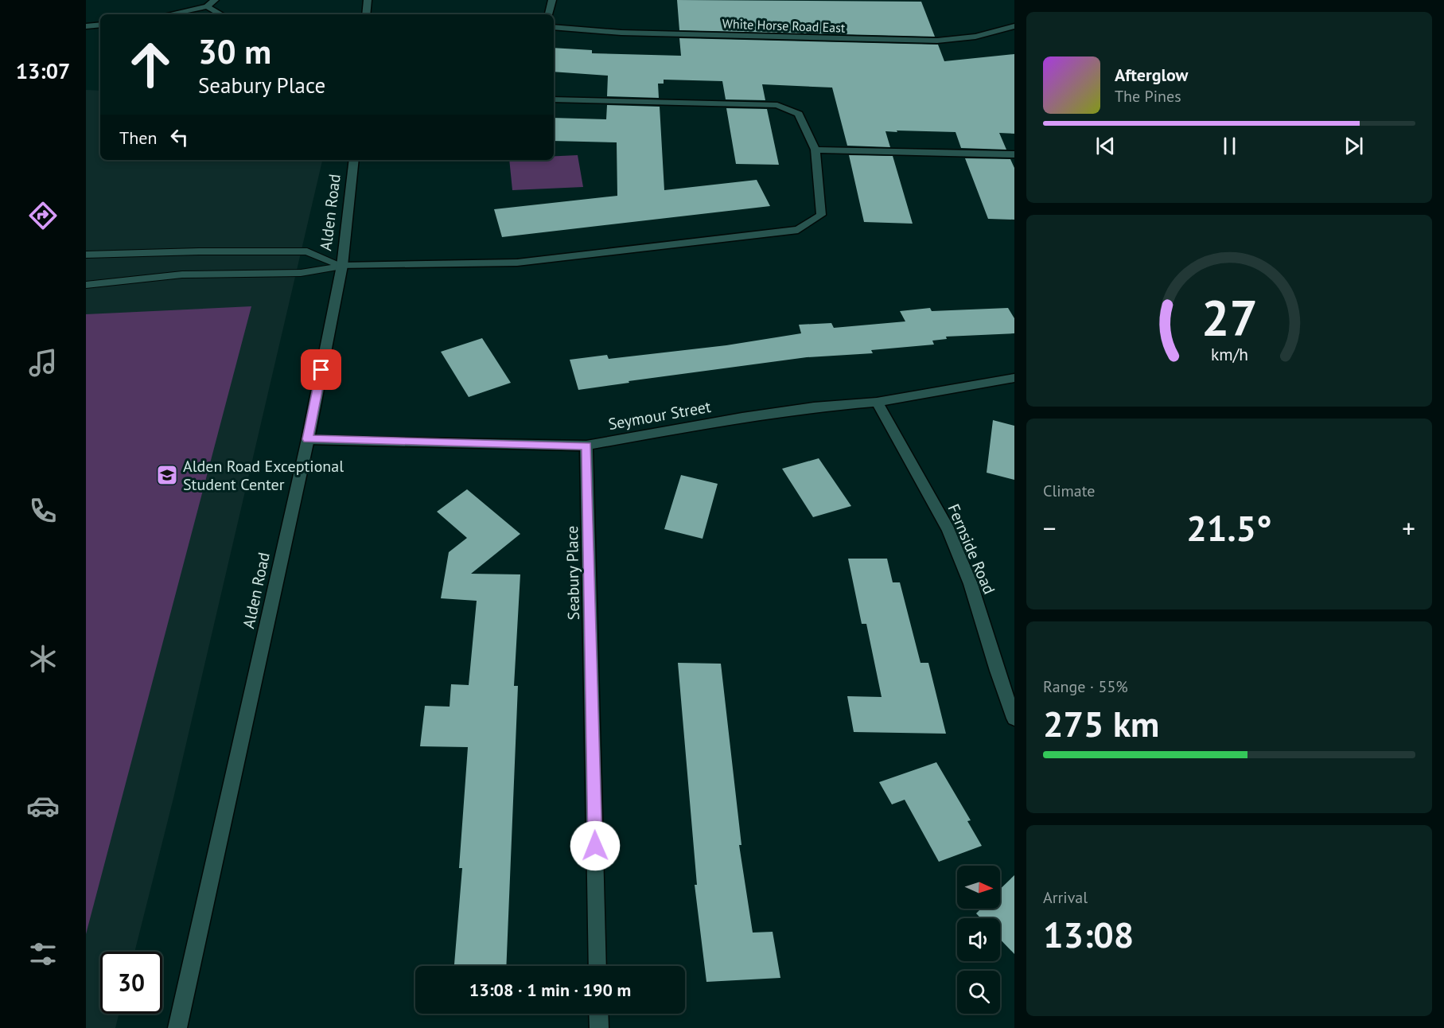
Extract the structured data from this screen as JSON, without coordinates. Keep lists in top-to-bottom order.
{
  "streets": {
    "street": [
      "White Horse Road East",
      "Alden Road",
      "Seymour Street",
      "Fernside Road",
      "Seabury Place"
    ]
  },
  "crossings": [
    ["Alden Road", "Seymour Street"],
    ["Seymour Street", "Fernside Road"],
    ["Seymour Street", "Seabury Place"]
  ],
  "places": {
    "school or university": ["Alden Road Exceptional Student Center"]
  },
  "north": "right",
  "page": {
    "tabs": "13:07",
    "turn": ["30 m", "Seabury Place"],
    "song": ["Afterglow", "The Pines"],
    "then": "Then",
    "tile": [
      "Climate",
      ["Range · 55%", "275 km"],
      ["Arrival", "13:08"]
    ],
    "heat": ["−", "21.5°", "+"],
    "limit": "30",
    "trip": "13:08 · 1 min · 190 m",
    "gauge": ["27", "km/h"]
  }
}
